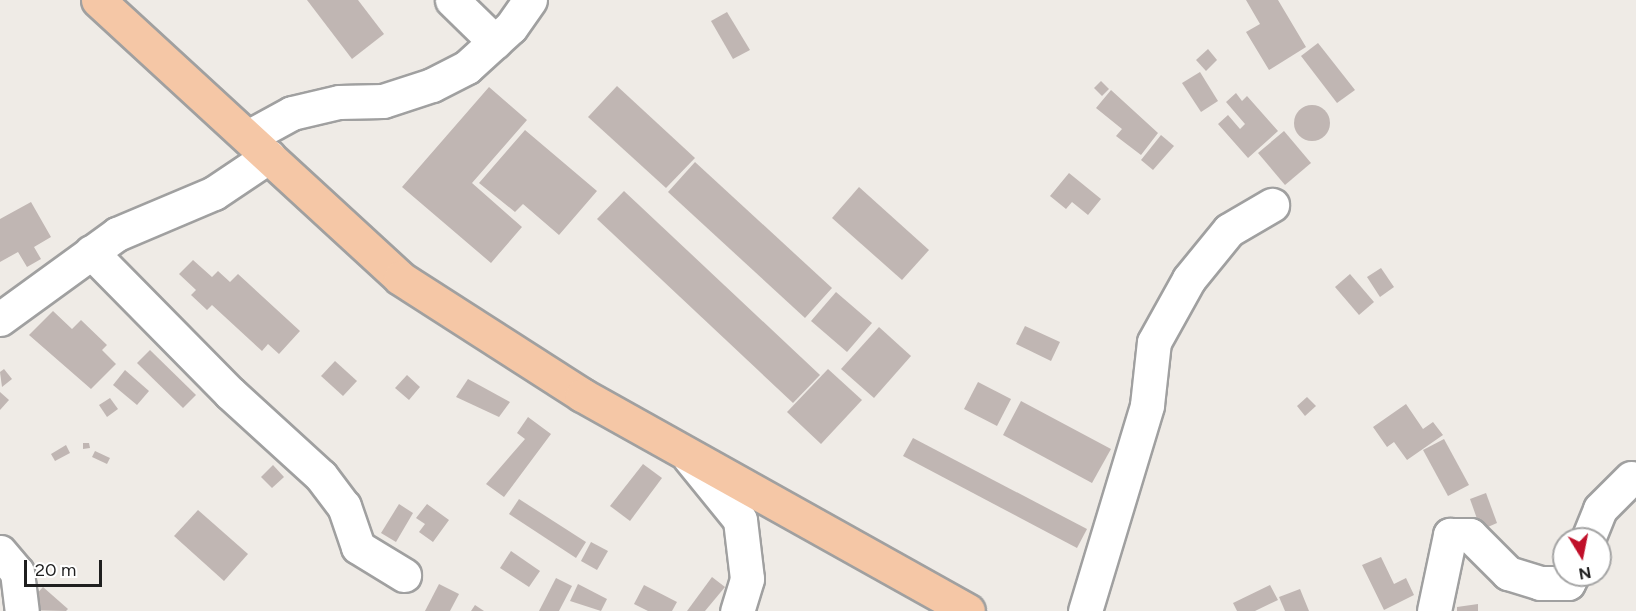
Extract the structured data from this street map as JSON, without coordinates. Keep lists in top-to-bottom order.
{
  "scale_bar": "20 m",
  "north": "bottom"
}
